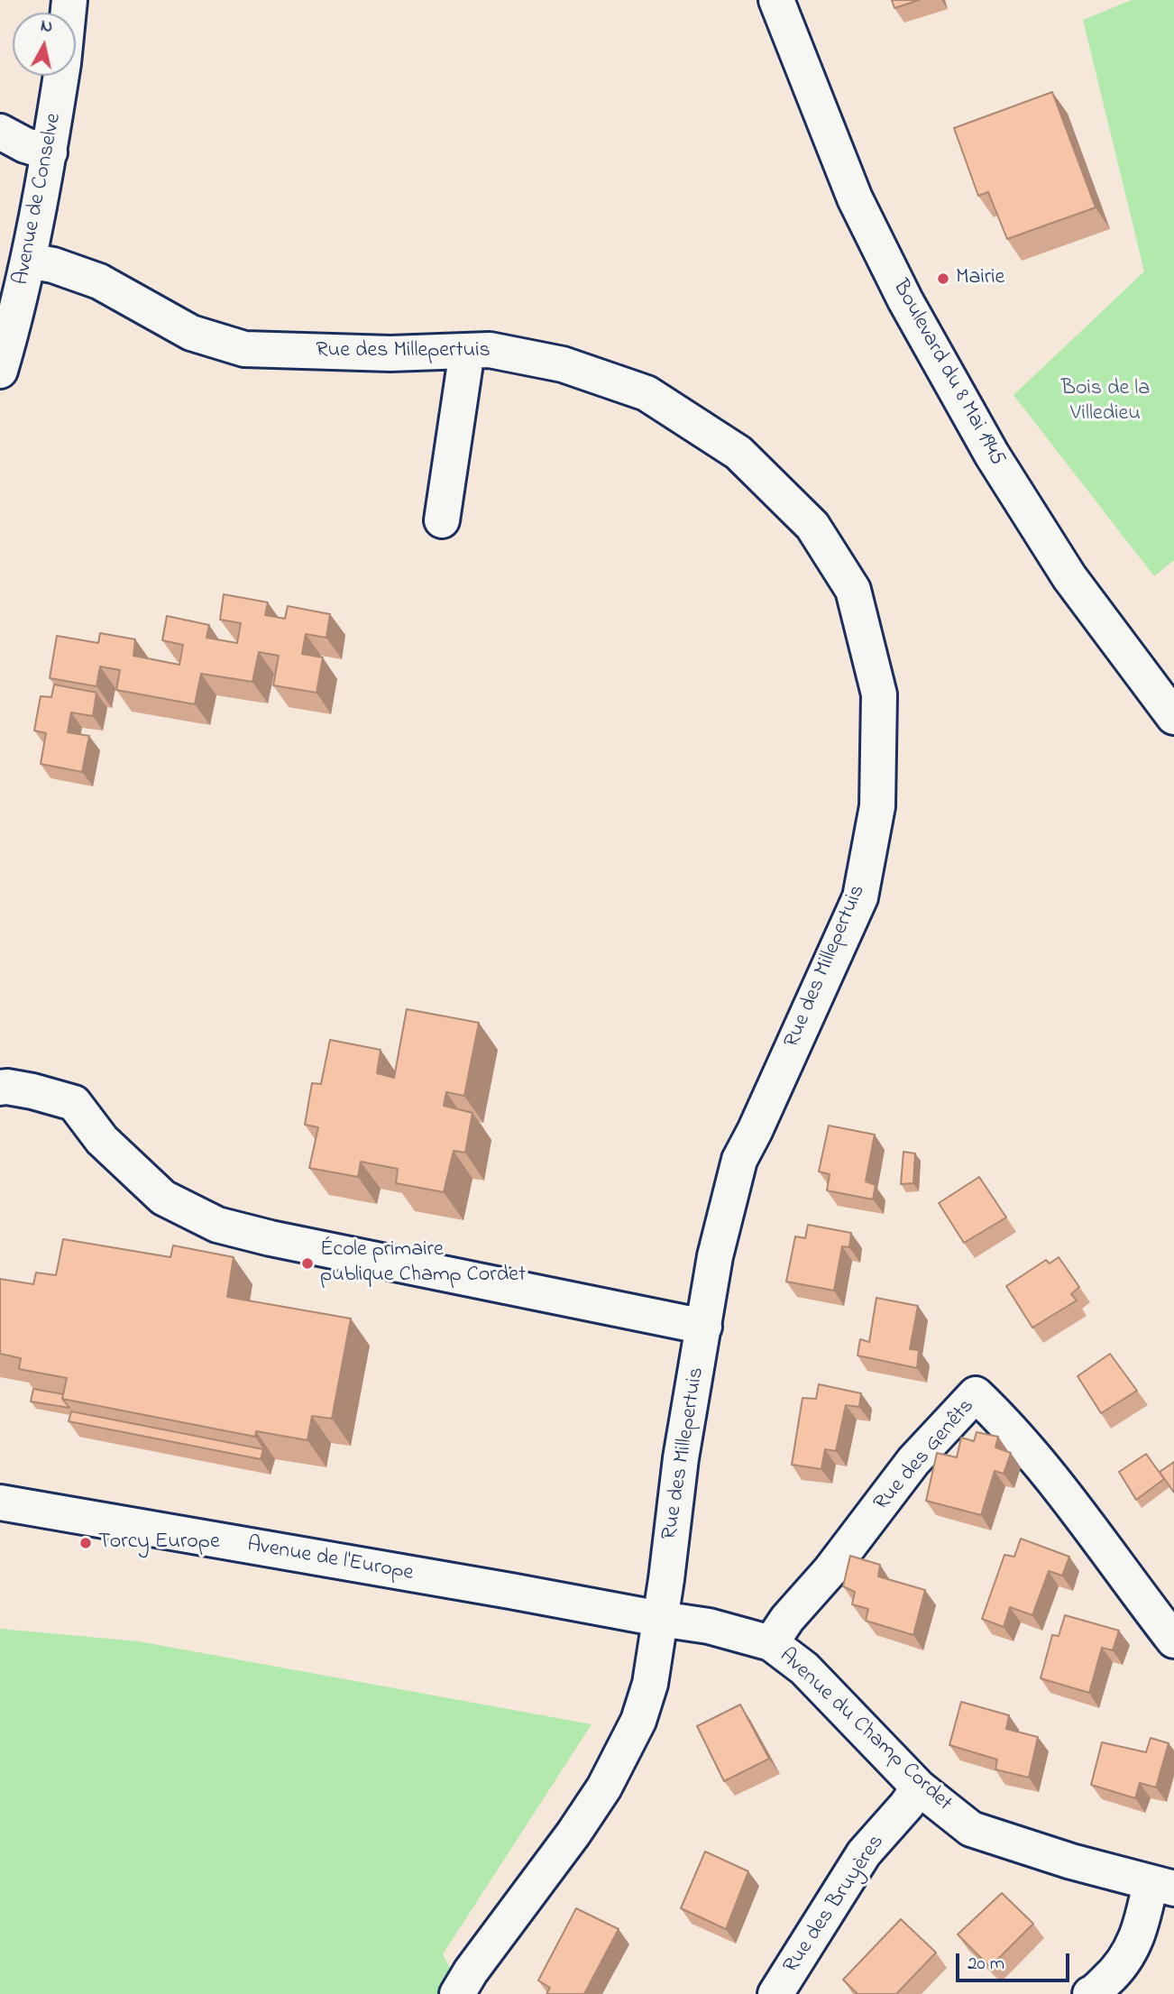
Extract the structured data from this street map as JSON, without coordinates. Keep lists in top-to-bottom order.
{
  "streets": {
    "street": [
      "Avenue de Conselve",
      "Rue des Millepertuis",
      "Boulevard du 8 Mai 1945",
      "Rue des Genêts",
      "Avenue de l'Europe",
      "Avenue du Champ Cordet",
      "Rue des Bruyères"
    ]
  },
  "crossings": [
    ["Avenue de Conselve", "Rue des Millepertuis"],
    ["Rue des Millepertuis", "Avenue de l'Europe"],
    ["Rue des Millepertuis", "Avenue du Champ Cordet"],
    ["Rue des Genêts", "Avenue du Champ Cordet"],
    ["Avenue de l'Europe", "Avenue du Champ Cordet"],
    ["Avenue du Champ Cordet", "Rue des Bruyères"]
  ],
  "parks": ["Bois de la Villedieu"],
  "places": ["Mairie", "École primaire publique Champ Cordet", "Torcy Europe"],
  "scale_bar": "20 m",
  "north": "top"
}
